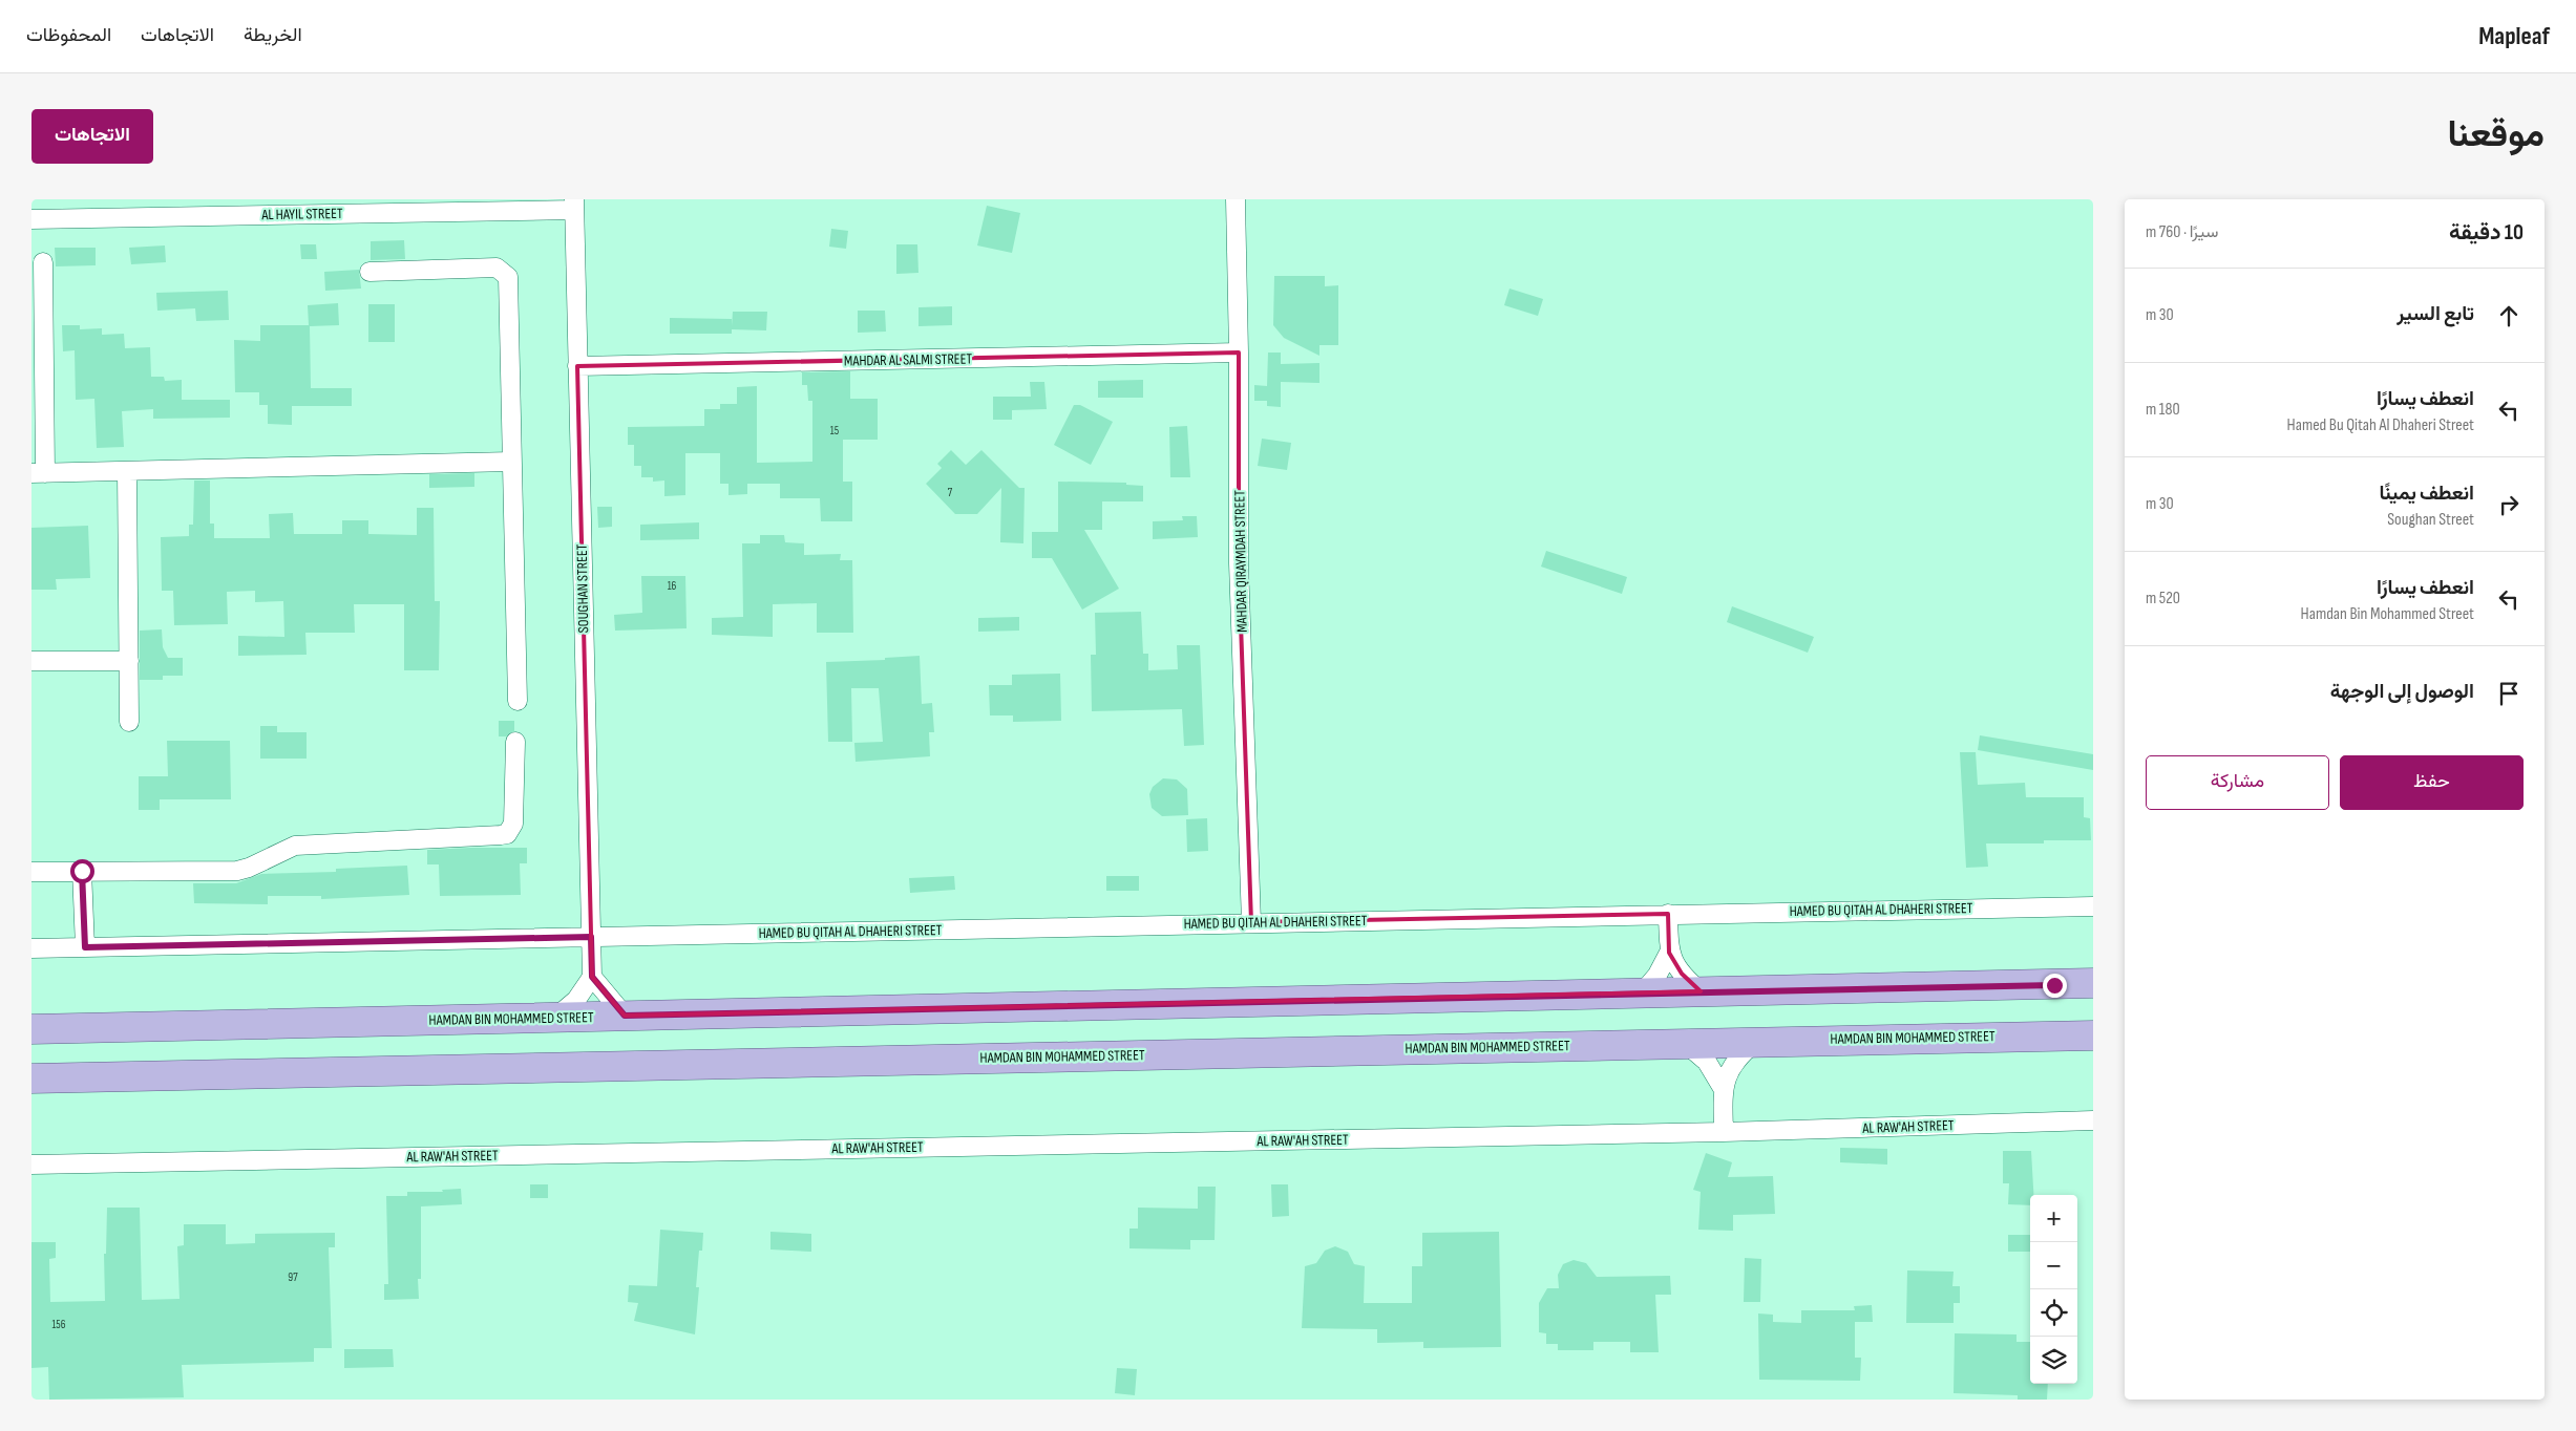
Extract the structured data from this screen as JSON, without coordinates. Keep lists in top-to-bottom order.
{
  "streets": {
    "main road": ["HAMDAN BIN MOHAMMED STREET"],
    "street": [
      "AL HAYIL STREET",
      "MAHDAR AL SALMI STREET",
      "MAHDAR QIRAYMDAH STREET",
      "SOUGHAN STREET",
      "HAMED BU QITAH AL DHAHERI STREET",
      "AL RAW'AH STREET"
    ]
  },
  "crossings": [
    ["AL HAYIL STREET", "SOUGHAN STREET"],
    ["MAHDAR AL SALMI STREET", "MAHDAR QIRAYMDAH STREET"],
    ["MAHDAR AL SALMI STREET", "SOUGHAN STREET"],
    ["MAHDAR QIRAYMDAH STREET", "HAMED BU QITAH AL DHAHERI STREET"],
    ["SOUGHAN STREET", "HAMED BU QITAH AL DHAHERI STREET"]
  ],
  "house_numbers": [
    "15",
    "7",
    "16",
    "97",
    "156"
  ],
  "page": {
    "header": "Mapleaf",
    "nav": ["الخريطة", "الاتجاهات", "المحفوظات"],
    "title": "موقعنا",
    "buttons": [
      "الاتجاهات",
      ["حفظ", "مشاركة"]
    ],
    "heading": ["10 دقيقة", "سيرًا · 760 m"],
    "list": [
      ["تابع السير", "30 m"],
      ["انعطف يسارًا", "Hamed Bu Qitah Al Dhaheri Street", "180 m"],
      ["انعطف يمينًا", "Soughan Street", "30 m"],
      ["انعطف يسارًا", "Hamdan Bin Mohammed Street", "520 m"],
      "الوصول إلى الوجهة"
    ],
    "map_buttons": ["+", "−"]
  }
}
